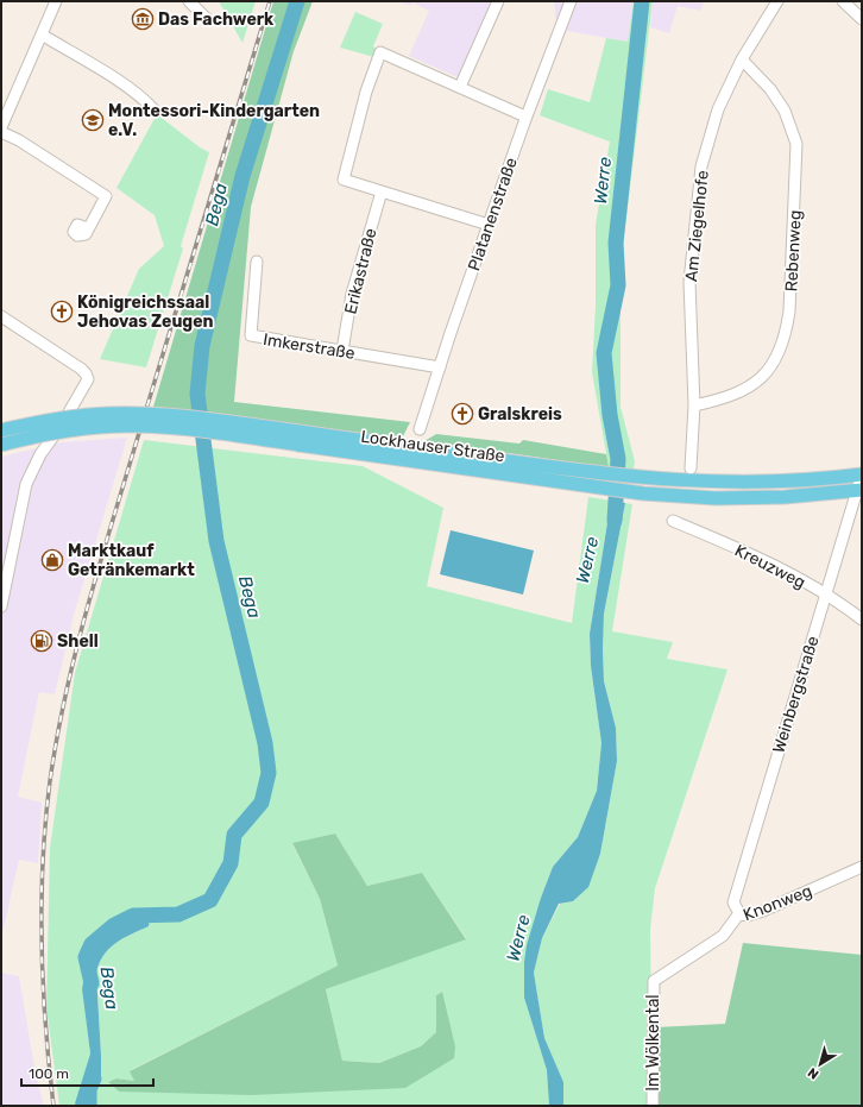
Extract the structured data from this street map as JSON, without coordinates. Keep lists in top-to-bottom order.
{
  "streets": {
    "main road": ["Lockhauser Straße"],
    "street": [
      "Platanenstraße",
      "Am Ziegelhofe",
      "Rebenweg",
      "Erikastraße",
      "Imkerstraße",
      "Kreuzweg",
      "Weinbergstraße",
      "Knonweg",
      "Im Wölkental"
    ]
  },
  "crossings": [
    ["Platanenstraße", "Imkerstraße"],
    ["Am Ziegelhofe", "Rebenweg"],
    ["Erikastraße", "Imkerstraße"],
    ["Lockhauser Straße", "Weinbergstraße"],
    ["Kreuzweg", "Weinbergstraße"],
    ["Weinbergstraße", "Knonweg"],
    ["Knonweg", "Im Wölkental"]
  ],
  "water": ["Werre", "Bega"],
  "places": {
    "museum": ["Das Fachwerk"],
    "school or university": ["Montessori-Kindergarten e.V."],
    "church": ["Königreichssaal Jehovas Zeugen", "Gralskreis"],
    "shop": ["Marktkauf Getränkemarkt"],
    "fuel station": ["Shell"]
  },
  "scale_bar": "100 m",
  "north": "bottom left"
}
